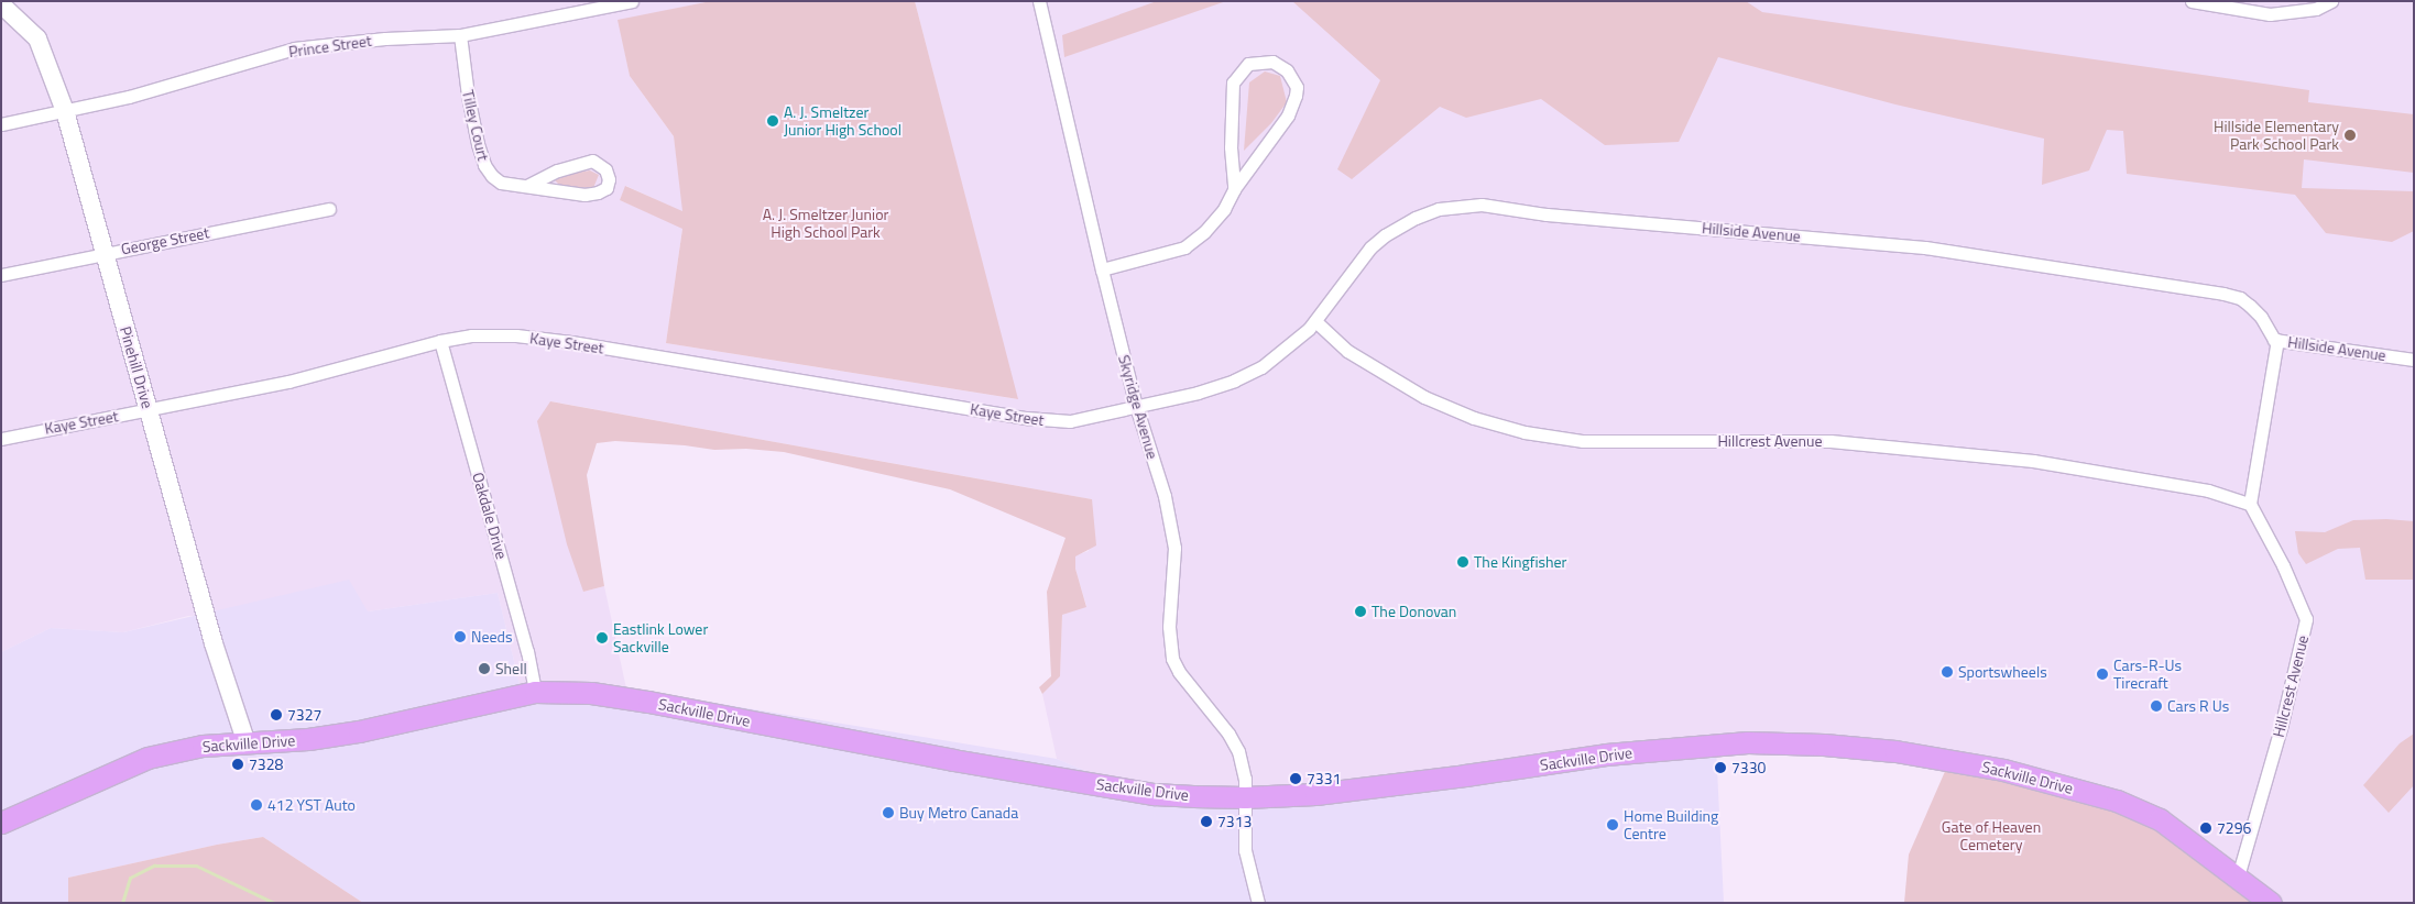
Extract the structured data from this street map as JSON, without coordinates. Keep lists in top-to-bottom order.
{
  "streets": {
    "main road": ["Sackville Drive"],
    "street": [
      "Prince Street",
      "Tilley Court",
      "Hillside Avenue",
      "George Street",
      "Kaye Street",
      "Pinehill Drive",
      "Skyridge Avenue",
      "Hillcrest Avenue",
      "Oakdale Drive"
    ]
  },
  "crossings": [
    ["Prince Street", "Tilley Court"],
    ["Prince Street", "Pinehill Drive"],
    ["Hillside Avenue", "Kaye Street"],
    ["Hillside Avenue", "Skyridge Avenue"],
    ["Hillside Avenue", "Hillcrest Avenue"],
    ["George Street", "Pinehill Drive"],
    ["Kaye Street", "Pinehill Drive"],
    ["Kaye Street", "Skyridge Avenue"],
    ["Kaye Street", "Oakdale Drive"],
    ["Pinehill Drive", "Sackville Drive"],
    ["Skyridge Avenue", "Sackville Drive"],
    ["Hillcrest Avenue", "Sackville Drive"],
    ["Oakdale Drive", "Sackville Drive"]
  ],
  "parks": ["A. J. Smeltzer Junior High School Park", "Gate of Heaven Cemetery"],
  "places": [
    "A. J. Smeltzer Junior High School",
    "Hillside Elementary Park School Park",
    "The Kingfisher",
    "The Donovan",
    "Needs",
    "Eastlink Lower Sackville",
    "Shell",
    "Sportswheels",
    "Cars-R-Us Tirecraft",
    "Cars R Us",
    "7327",
    "7328",
    "7330",
    "7331",
    "412 YST Auto",
    "Buy Metro Canada",
    "7313",
    "Home Building Centre",
    "7296"
  ]
}
